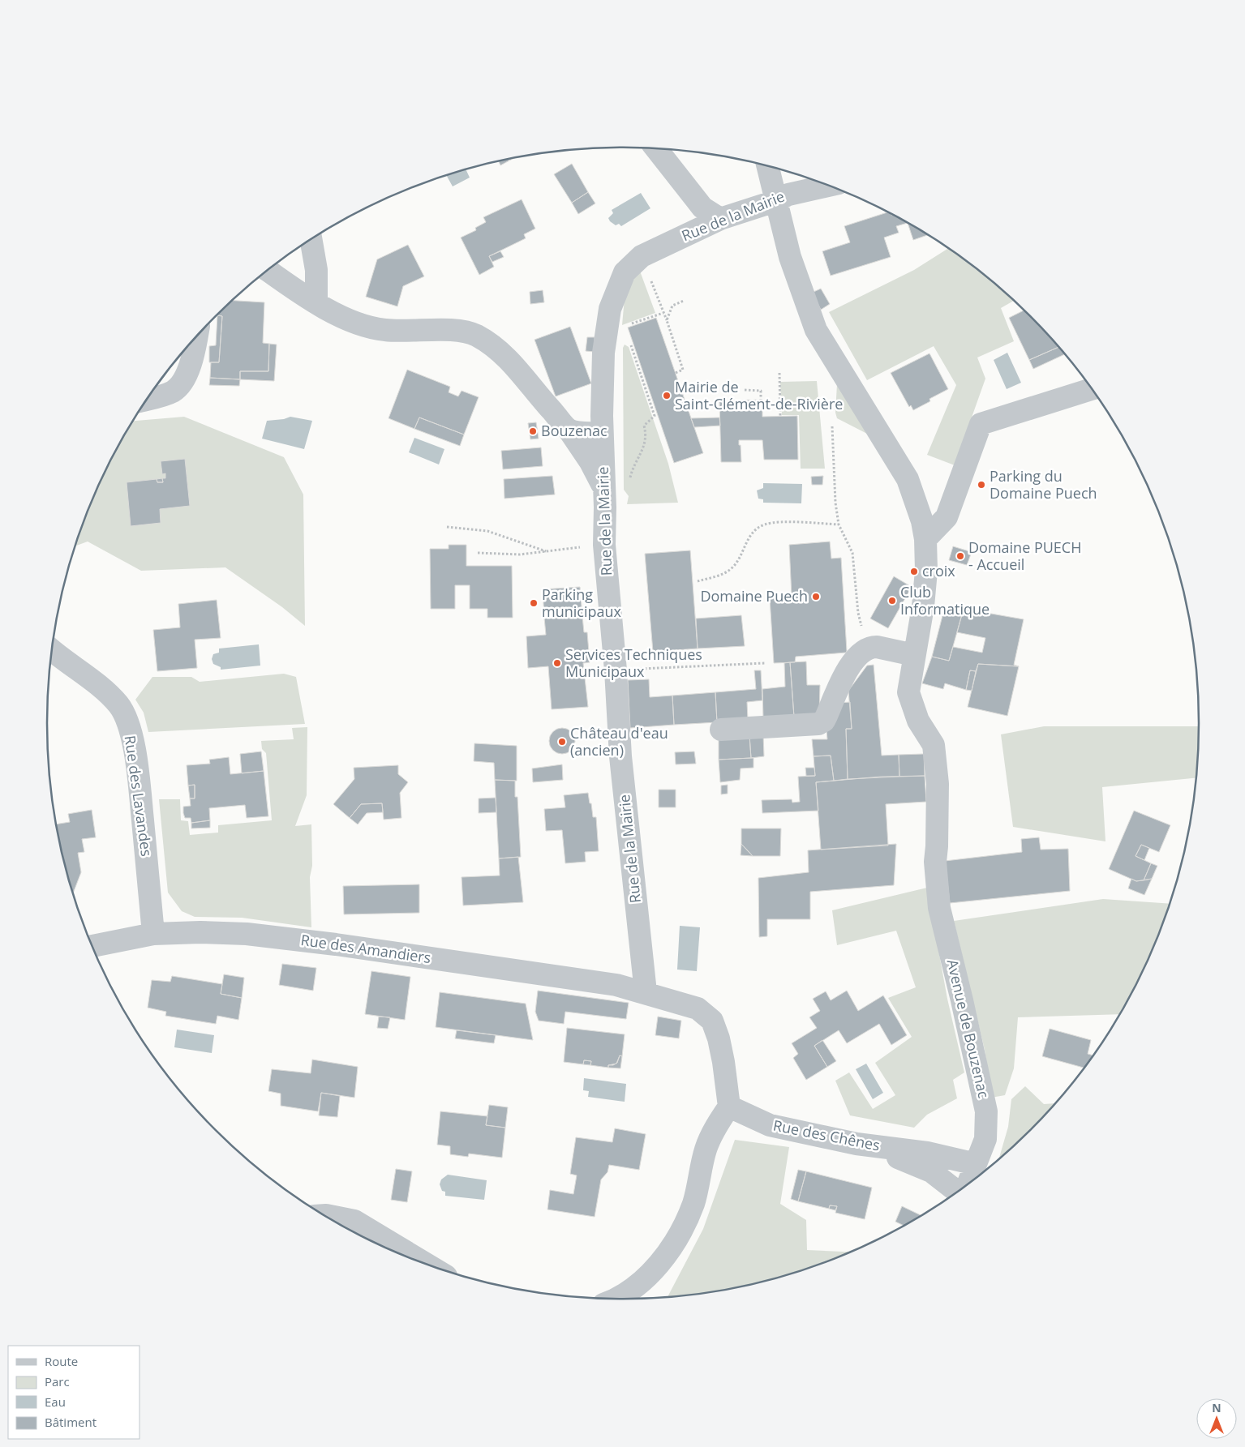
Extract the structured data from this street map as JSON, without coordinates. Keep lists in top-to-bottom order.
{
  "streets": {
    "street": [
      "Rue de la Mairie",
      "Rue des Lavandes",
      "Rue des Amandiers",
      "Avenue de Bouzenac",
      "Rue des Chênes"
    ]
  },
  "crossings": [
    ["Rue de la Mairie", "Rue des Amandiers"],
    ["Rue des Lavandes", "Rue des Amandiers"],
    ["Avenue de Bouzenac", "Rue des Chênes"]
  ],
  "places": [
    "Mairie de Saint-Clément-de-Rivière",
    "Bouzenac",
    "Parking du Domaine Puech",
    "Domaine PUECH - Accueil",
    "croix",
    "Domaine Puech",
    "Club Informatique",
    "Parking municipaux",
    "Services Techniques Municipaux",
    "Château d'eau (ancien)"
  ],
  "legend": [
    "Route",
    "Parc",
    "Eau",
    "Bâtiment"
  ],
  "north": "top"
}
